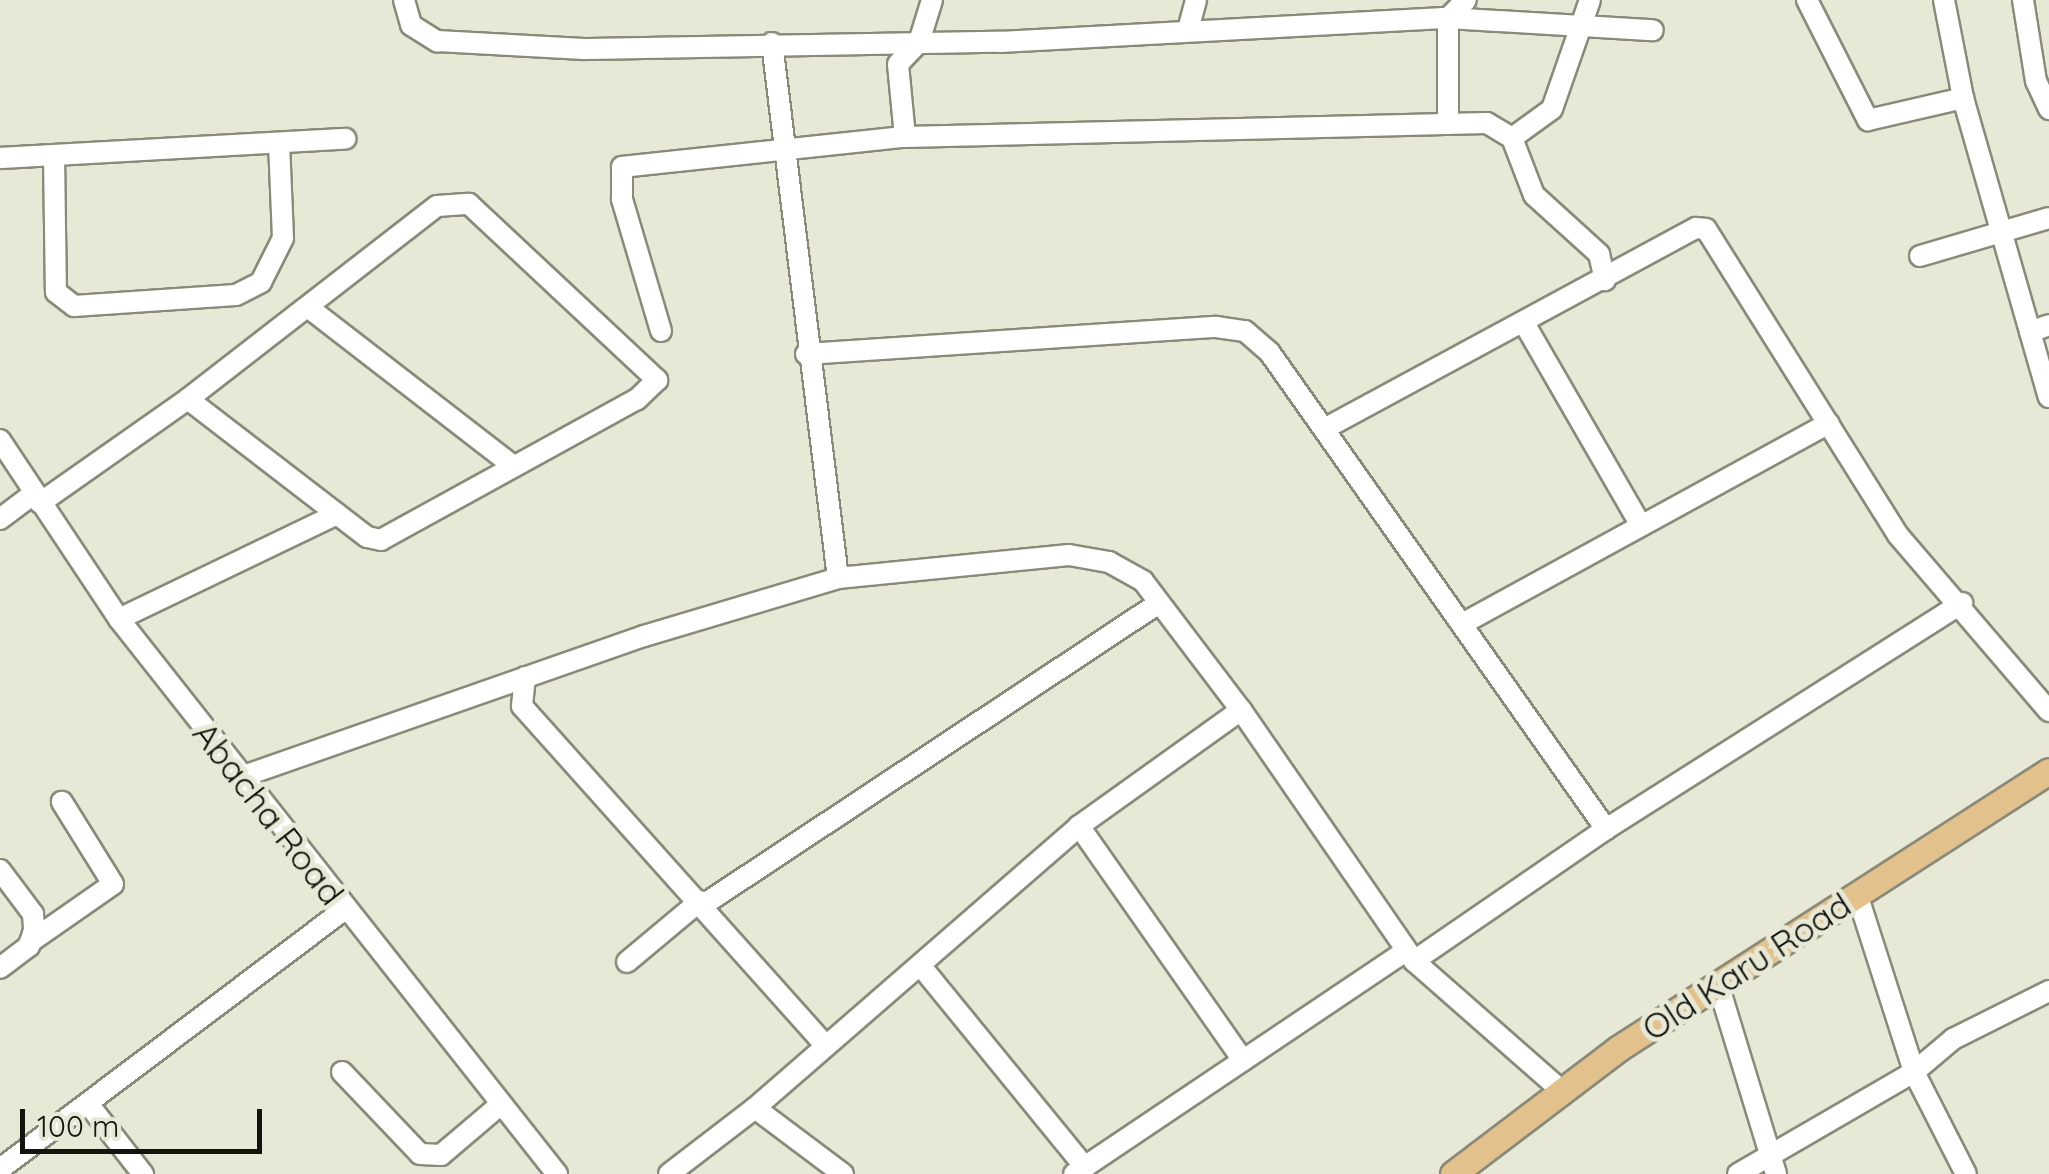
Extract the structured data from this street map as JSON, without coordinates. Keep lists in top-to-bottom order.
{
  "streets": {
    "main road": ["Old Karu Road"],
    "street": ["Abacha Road"]
  },
  "scale_bar": "100 m"
}
